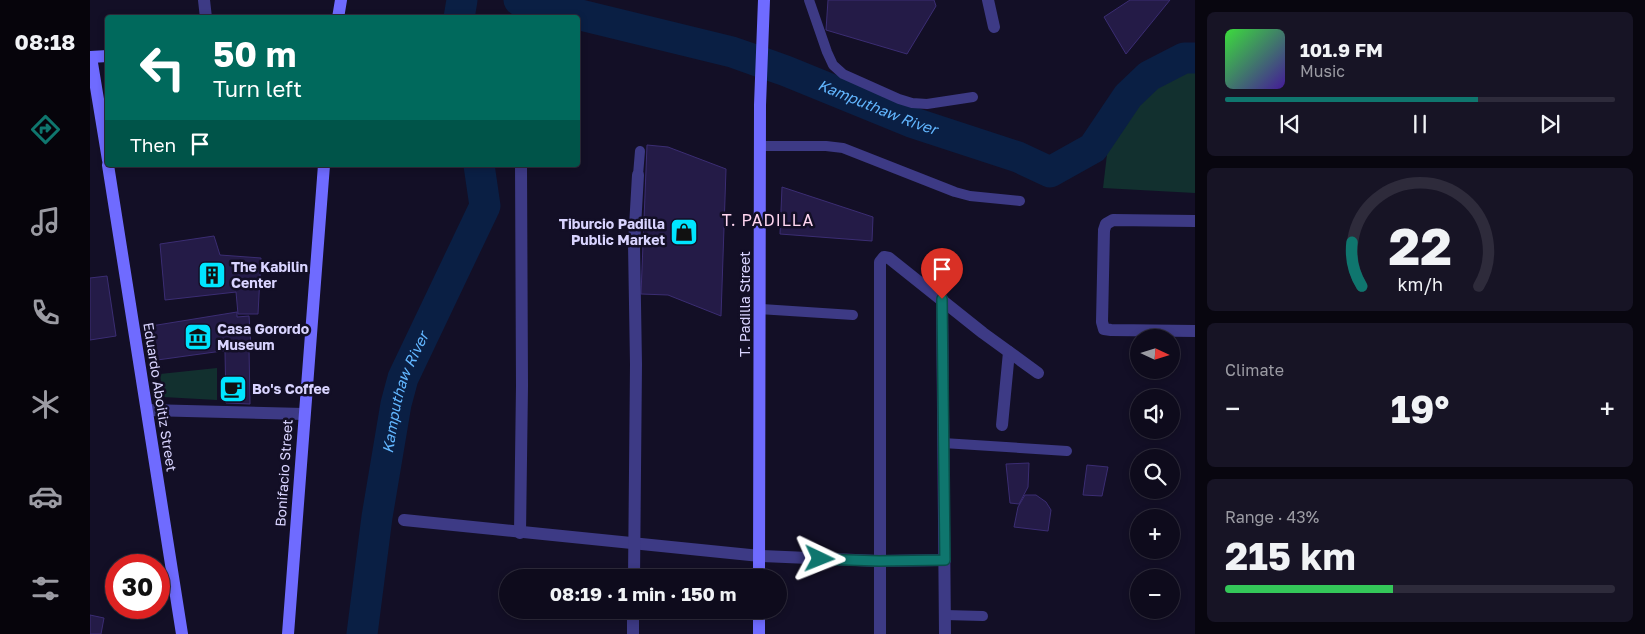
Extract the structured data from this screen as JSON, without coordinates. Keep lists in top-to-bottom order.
{
  "streets": {
    "main road": ["T. Padilla Street", "Eduardo Aboitiz Street", "Bonifacio Street"]
  },
  "districts": ["T. PADILLA"],
  "water": ["Kamputhaw River"],
  "places": {
    "shop": ["Tiburcio Padilla Public Market"],
    "building": ["The Kabilin Center"],
    "museum": ["Casa Gorordo Museum"],
    "cafe": ["Bo's Coffee"]
  },
  "north": "right",
  "page": {
    "tabs": "08:18",
    "turn": ["50 m", "Turn left"],
    "song": ["101.9 FM", "Music"],
    "then": "Then",
    "tile": [
      "Climate",
      ["Range · 43%", "215 km"]
    ],
    "map_buttons": ["+", "−"],
    "heat": ["−", "19°", "+"],
    "limit": "30",
    "trip": "08:19 · 1 min · 150 m",
    "gauge": ["22", "km/h"]
  }
}
